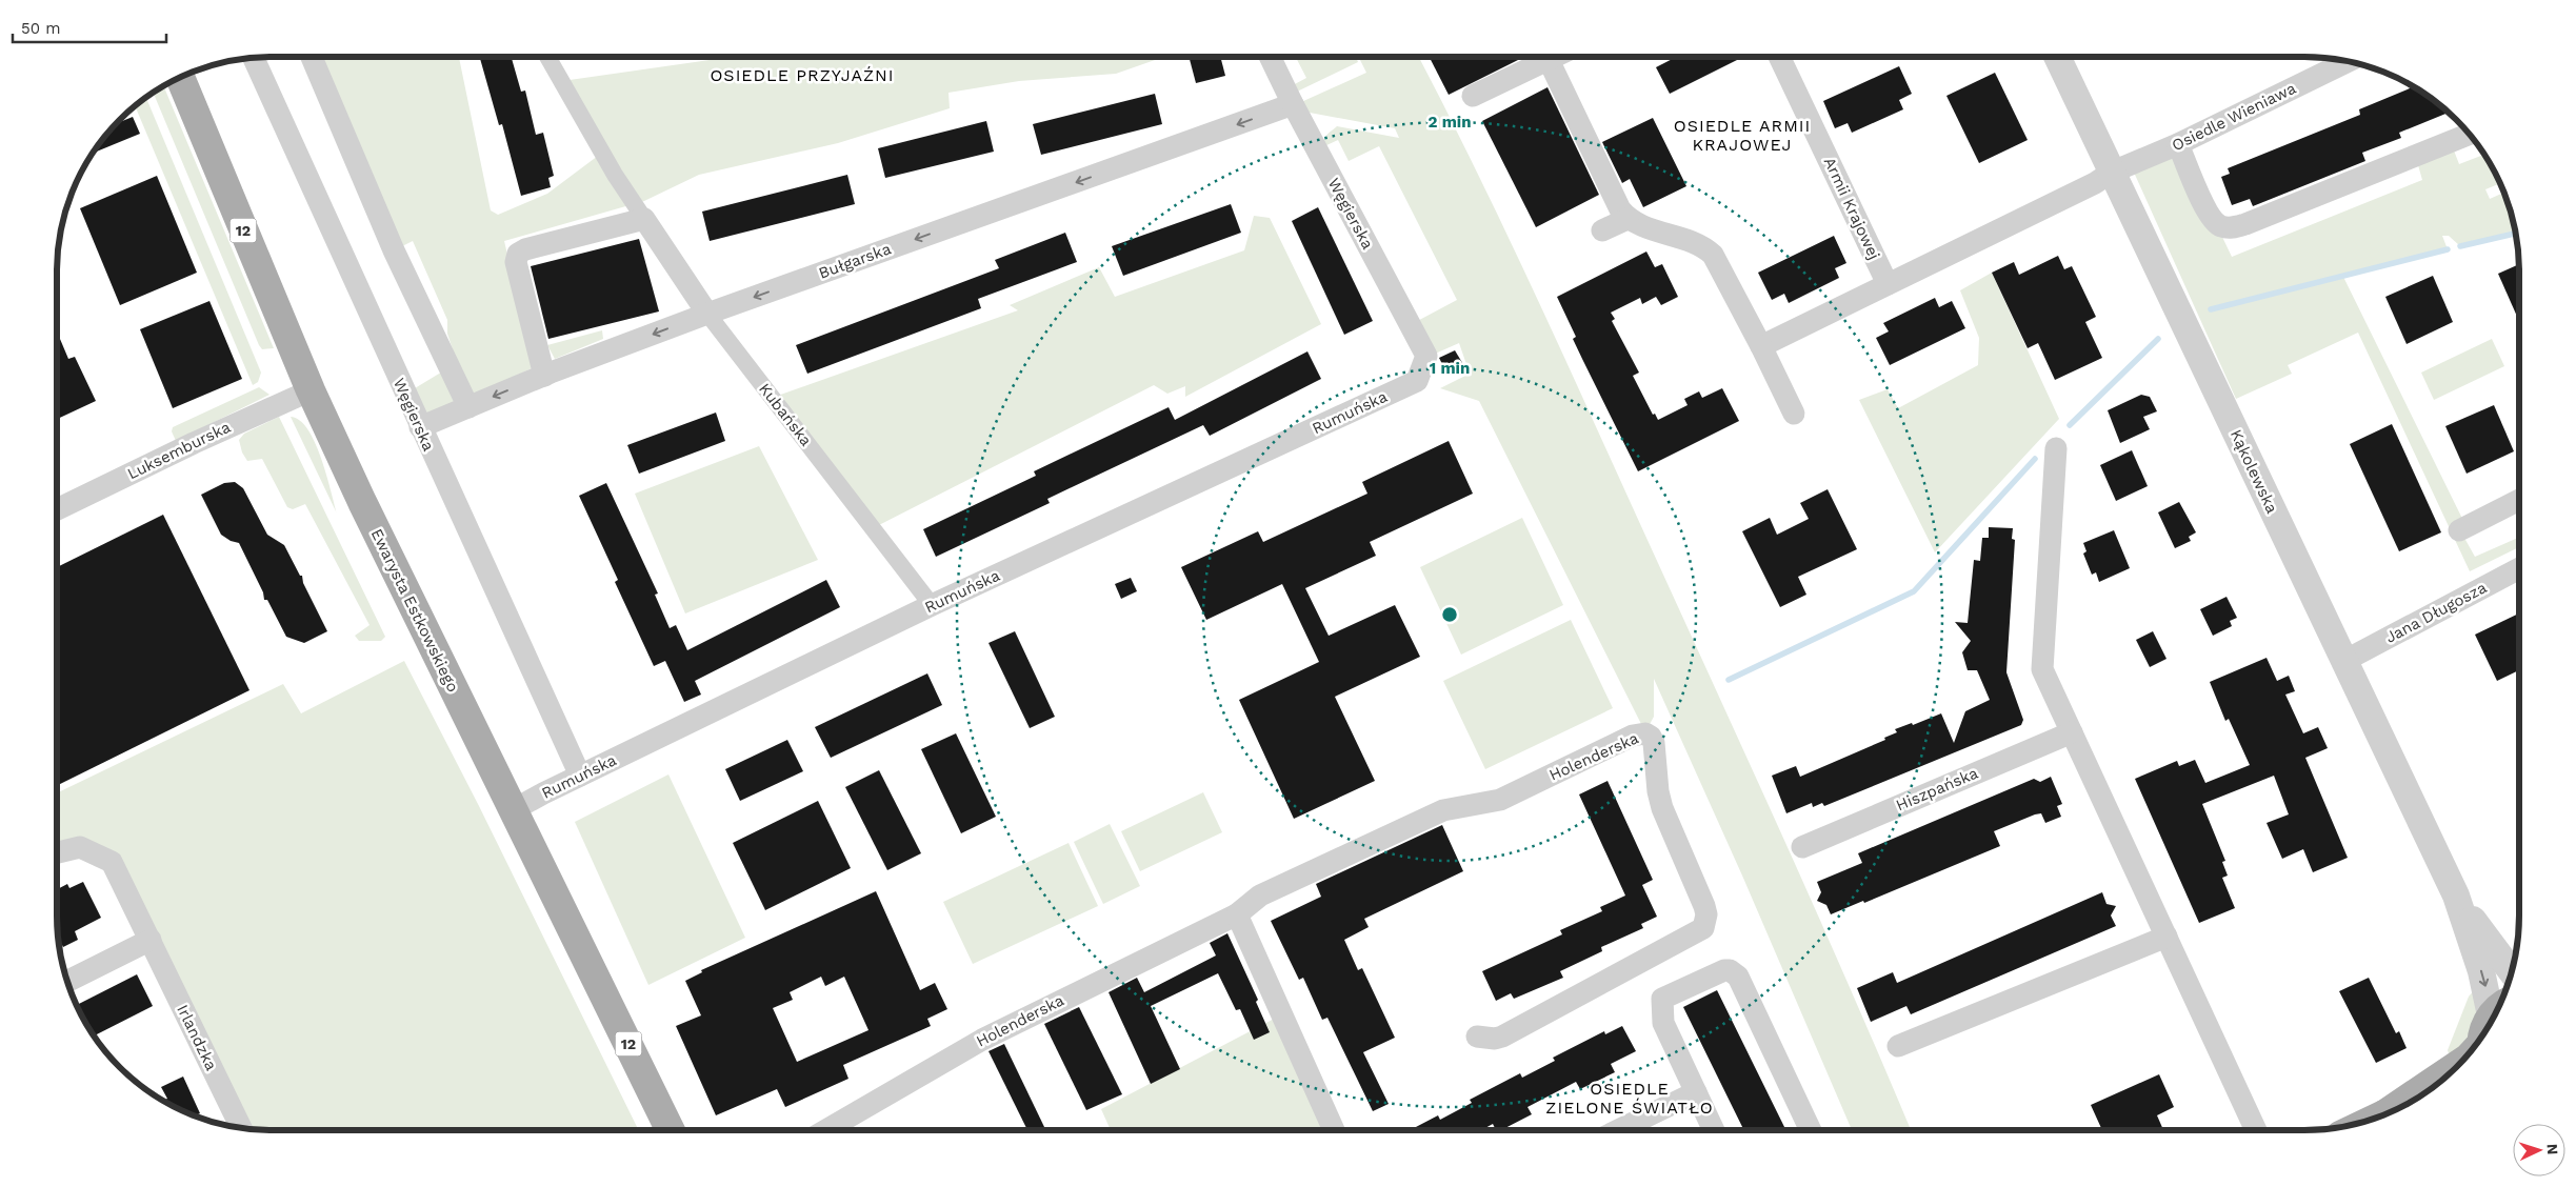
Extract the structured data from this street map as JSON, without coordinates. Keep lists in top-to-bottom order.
{
  "streets": {
    "main road": ["12", "Ewarysta Estkowskiego"],
    "street": [
      "Osiedle Wieniawa",
      "Armii Krajowej",
      "Węgierska",
      "Bułgarska",
      "Rumuńska",
      "Kubańska",
      "Luksemburska",
      "Kąkolewska",
      "Jana Długosza",
      "Holenderska",
      "Hiszpańska",
      "Irlandzka"
    ]
  },
  "crossings": [
    ["Osiedle Wieniawa", "Kąkolewska"],
    ["Węgierska", "Bułgarska"],
    ["Węgierska", "Rumuńska"],
    ["Bułgarska", "Kubańska"],
    ["Rumuńska", "Kubańska"],
    ["Rumuńska", "Ewarysta Estkowskiego"],
    ["Luksemburska", "Ewarysta Estkowskiego"],
    ["Kąkolewska", "Jana Długosza"]
  ],
  "one_way": ["Bułgarska"],
  "districts": ["OSIEDLE PRZYJAŹNI", "OSIEDLE ARMII KRAJOWEJ", "OSIEDLE ZIELONE ŚWIATŁO"],
  "scale_bar": "50 m",
  "north": "right",
  "rings": ["2 min", "1 min"]
}
